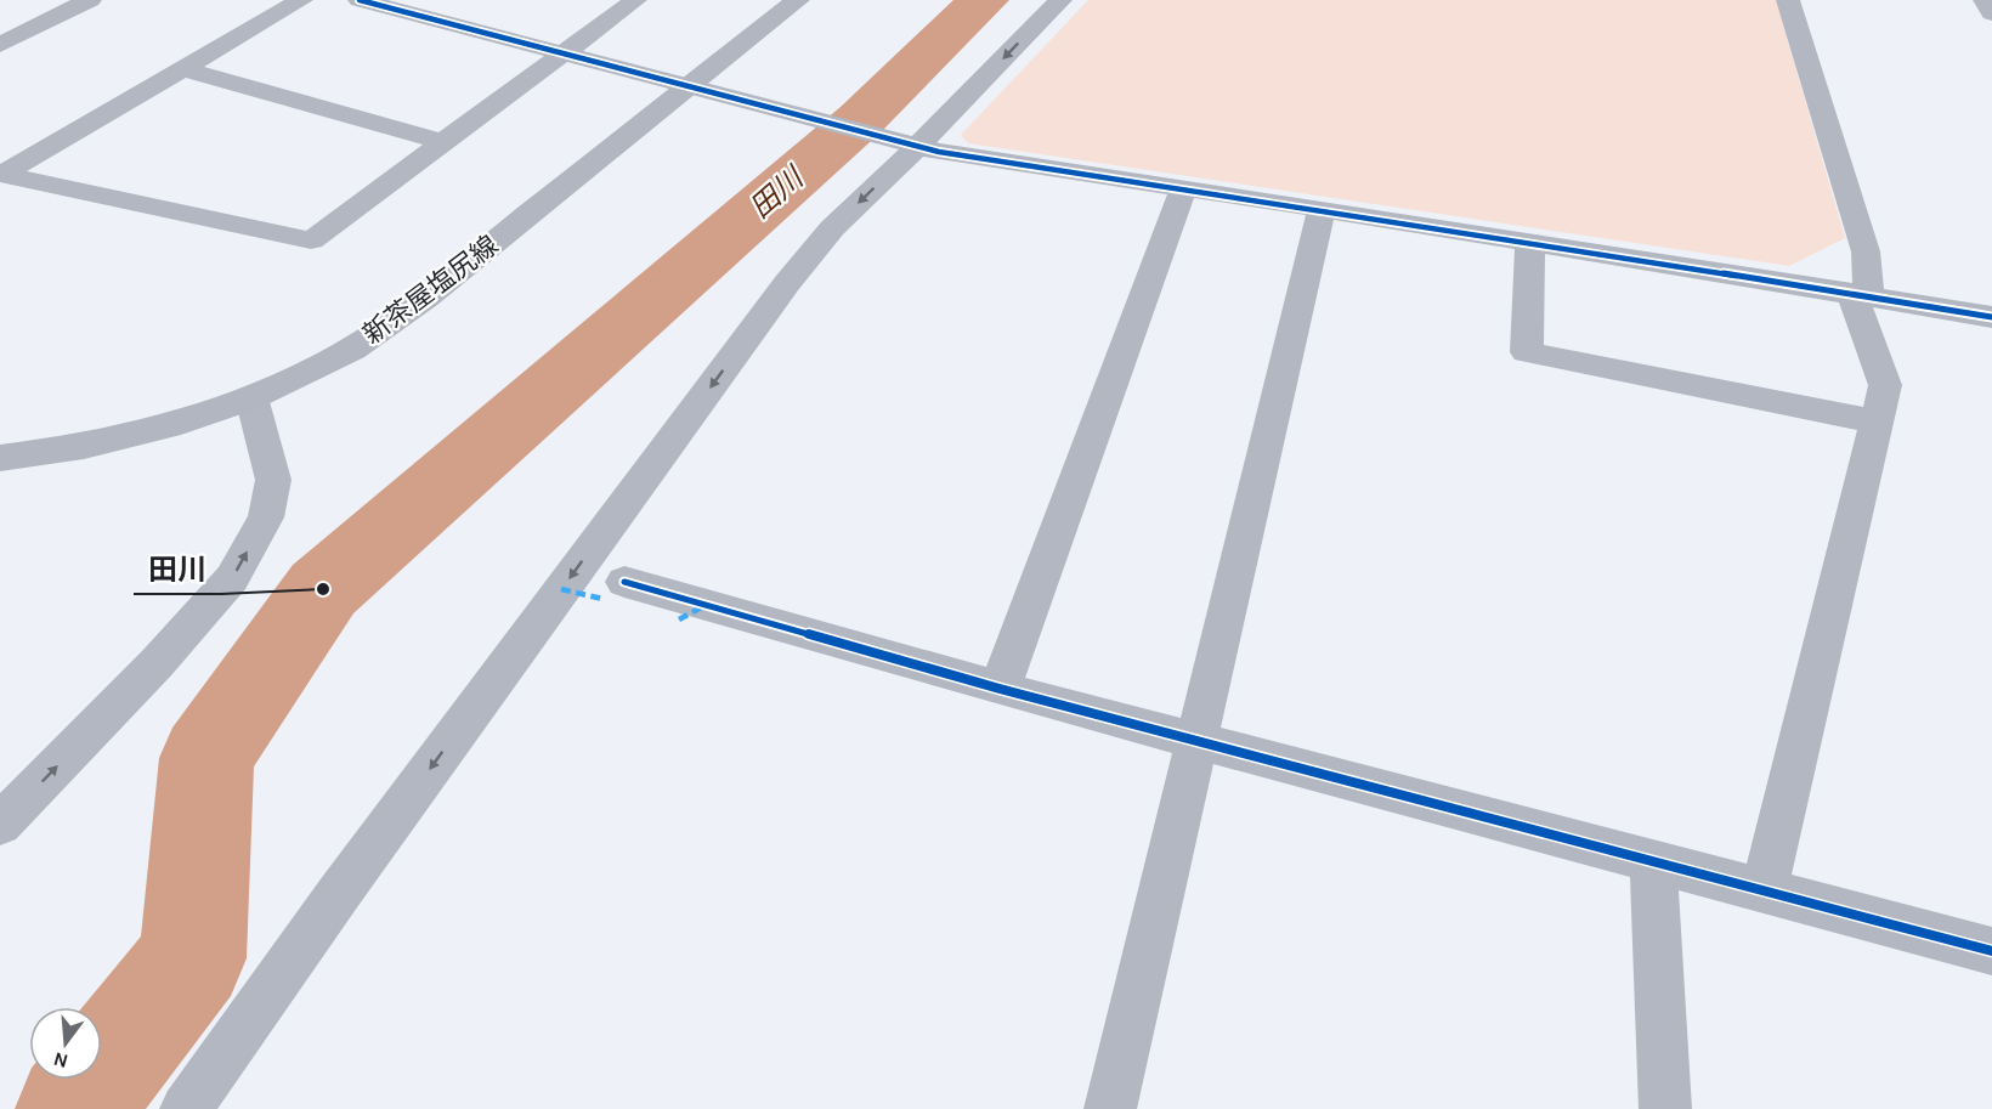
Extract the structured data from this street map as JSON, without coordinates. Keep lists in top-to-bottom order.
{
  "streets": {
    "main road": ["新茶屋塩尻線"]
  },
  "water": ["田川"],
  "places": ["田川"],
  "north": "bottom"
}
